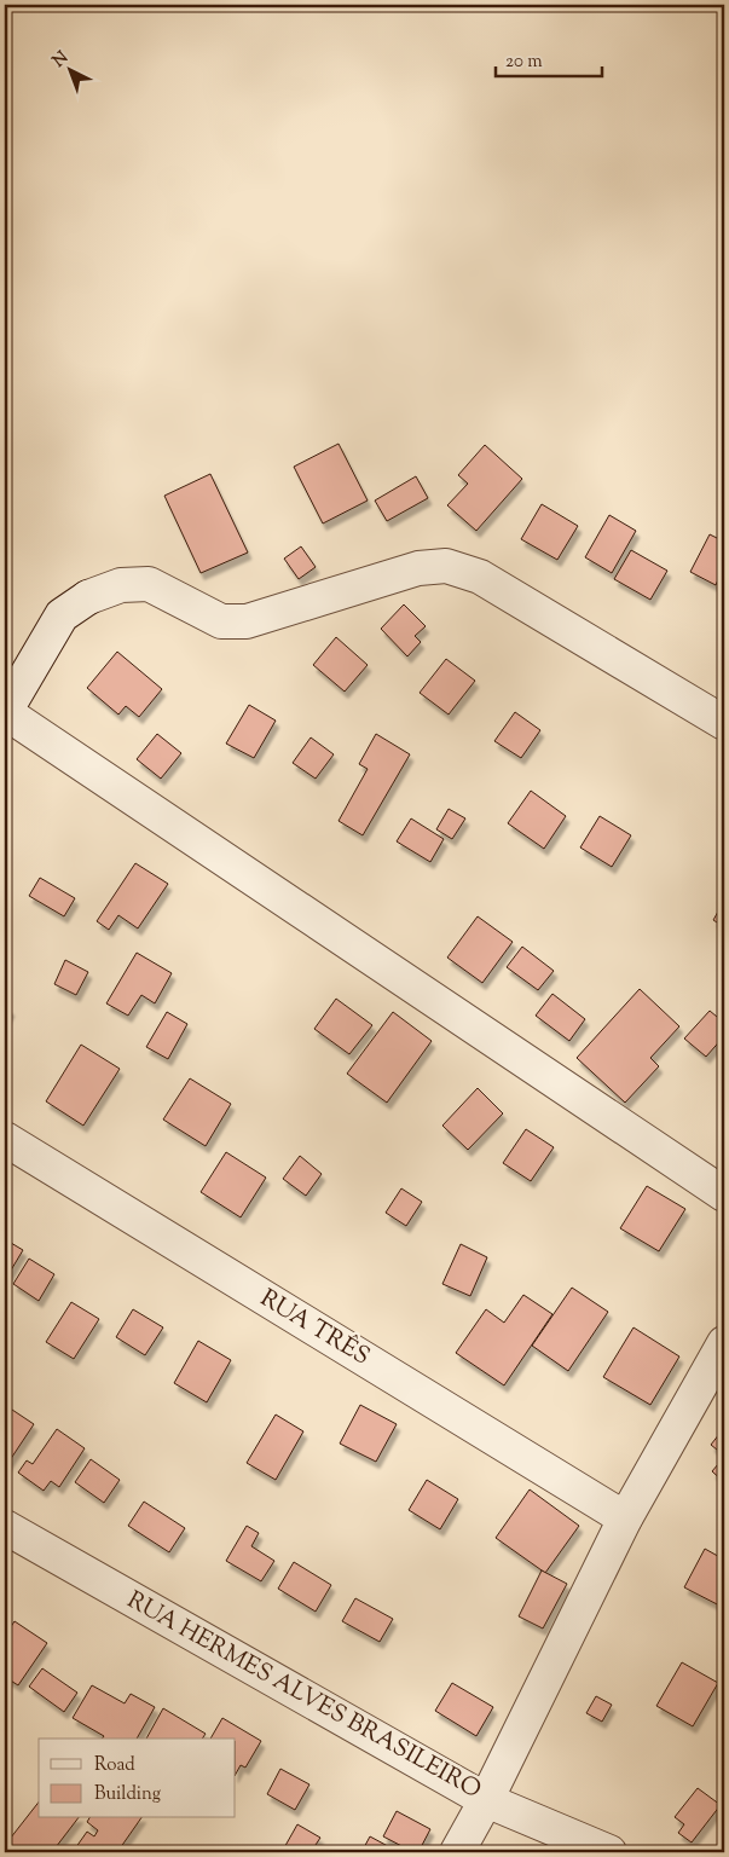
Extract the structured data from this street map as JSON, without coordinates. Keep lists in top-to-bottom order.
{
  "streets": {
    "street": ["RUA TRÊS", "RUA HERMES ALVES BRASILEIRO"]
  },
  "legend": ["Road", "Building"],
  "scale_bar": "20 m",
  "north": "top left"
}
